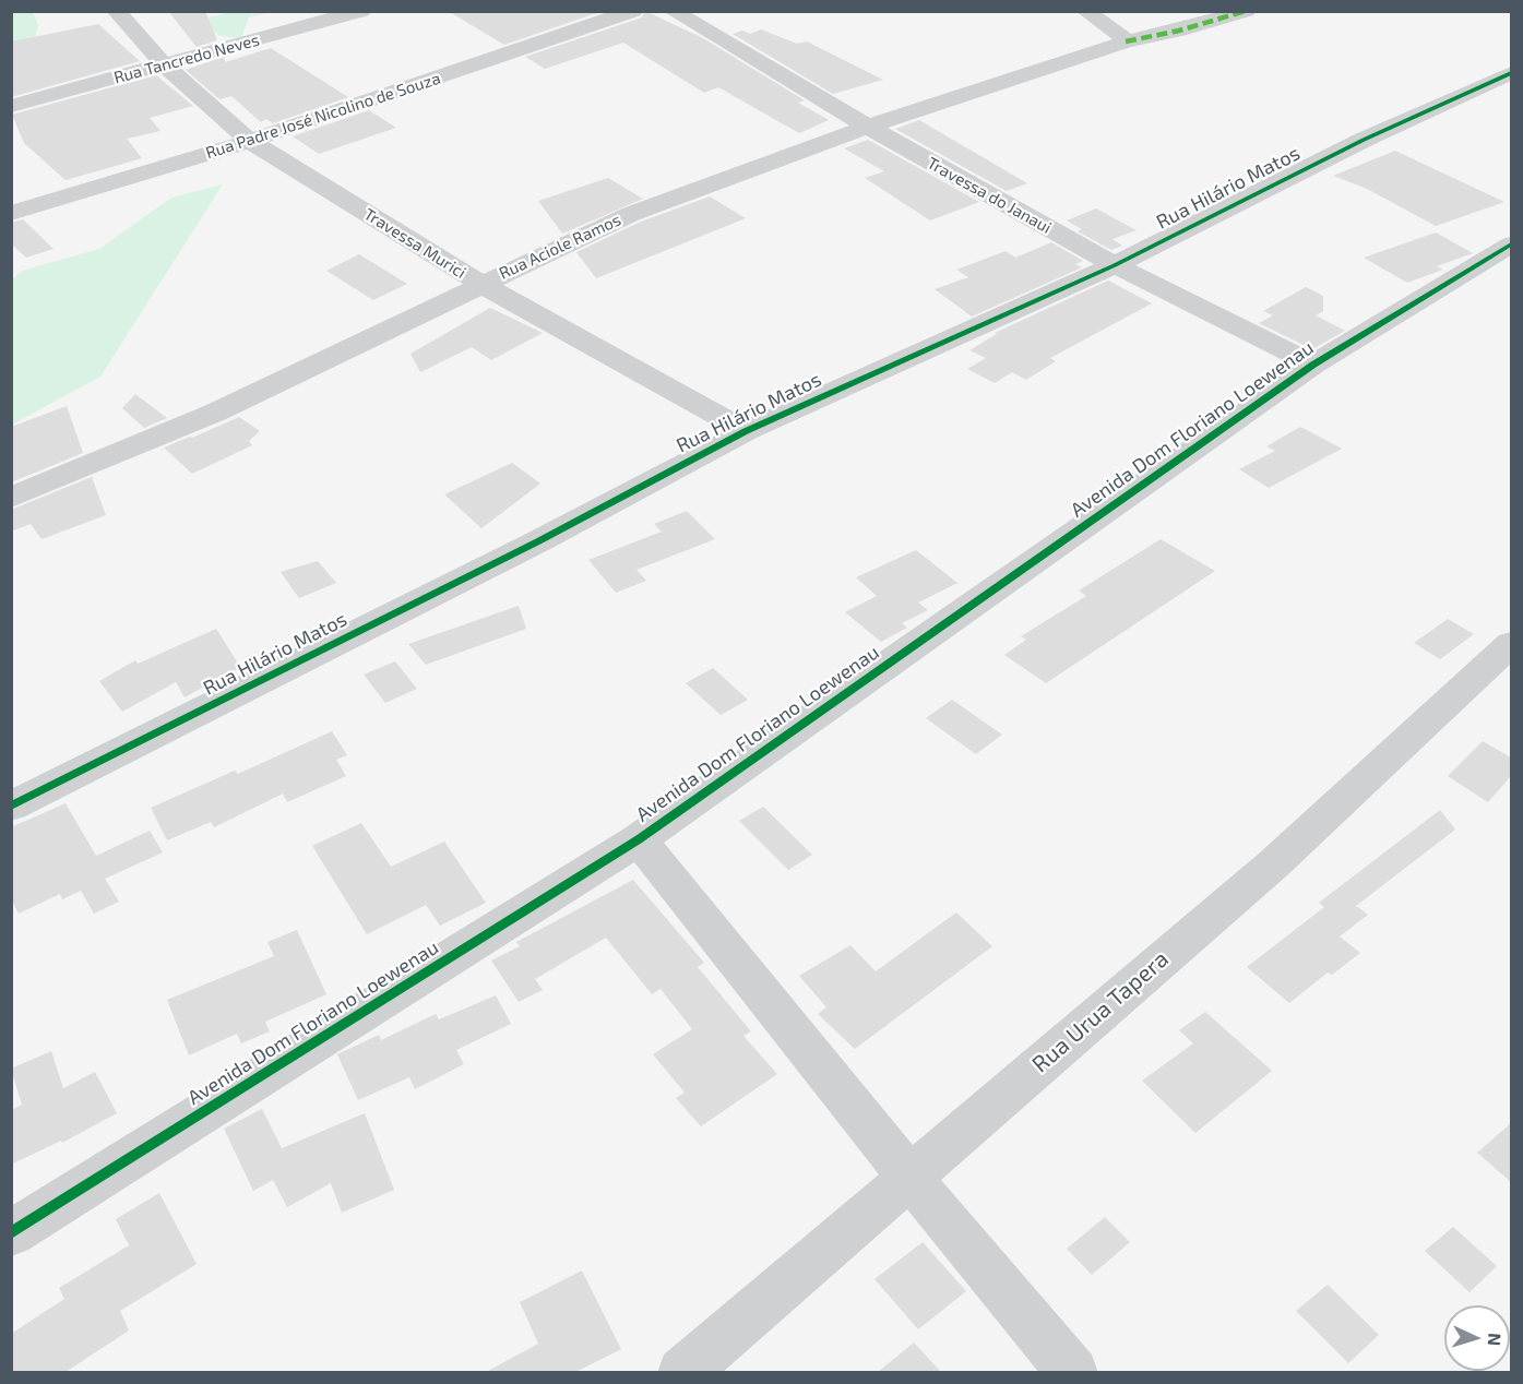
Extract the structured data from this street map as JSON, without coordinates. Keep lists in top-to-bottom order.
{
  "streets": {
    "street": [
      "Rua Tancredo Neves",
      "Rua Padre José Nicolino de Souza",
      "Rua Hilário Matos",
      "Travessa do Janaui",
      "Travessa Murici",
      "Rua Aciole Ramos",
      "Avenida Dom Floriano Loewenau",
      "Rua Urua Tapera"
    ]
  },
  "crossings": [
    ["Rua Tancredo Neves", "Travessa Murici"],
    ["Rua Padre José Nicolino de Souza", "Travessa Murici"],
    ["Rua Hilário Matos", "Travessa do Janaui"],
    ["Rua Hilário Matos", "Travessa Murici"],
    ["Travessa do Janaui", "Rua Aciole Ramos"],
    ["Travessa do Janaui", "Avenida Dom Floriano Loewenau"],
    ["Travessa Murici", "Rua Aciole Ramos"]
  ],
  "north": "right"
}
